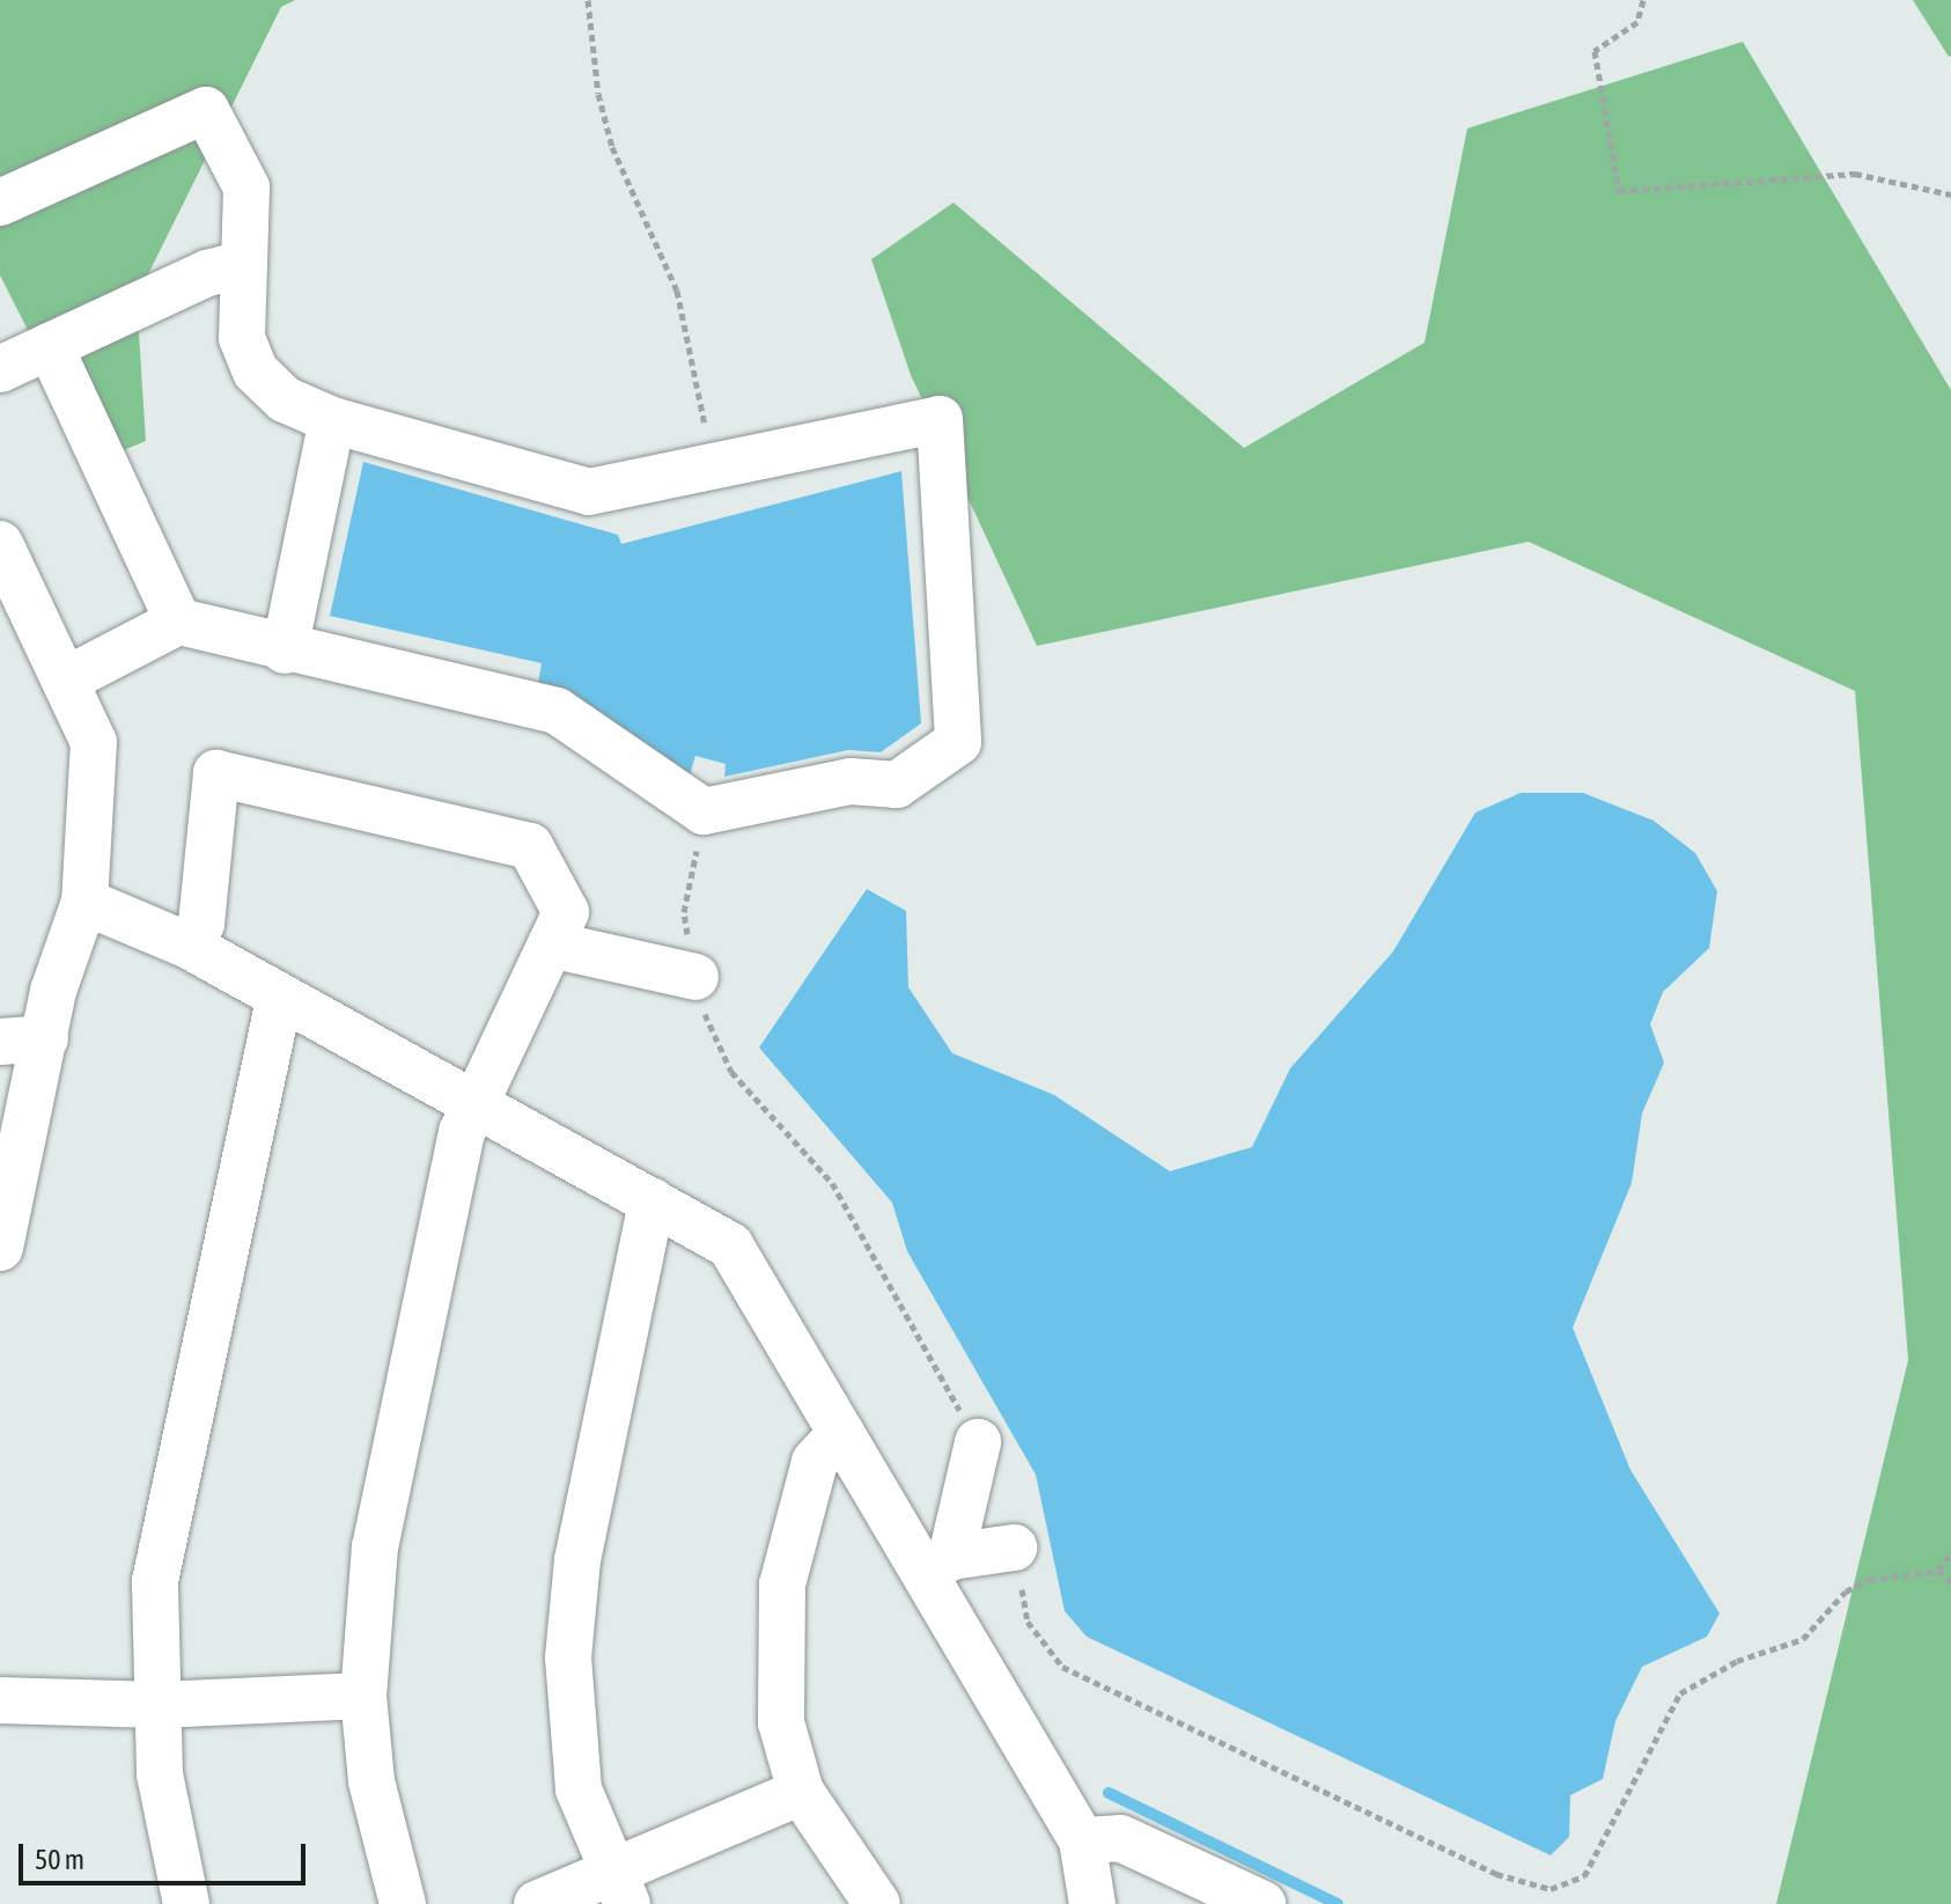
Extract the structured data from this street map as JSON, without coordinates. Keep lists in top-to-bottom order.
{
  "scale_bar": "50 m"
}
